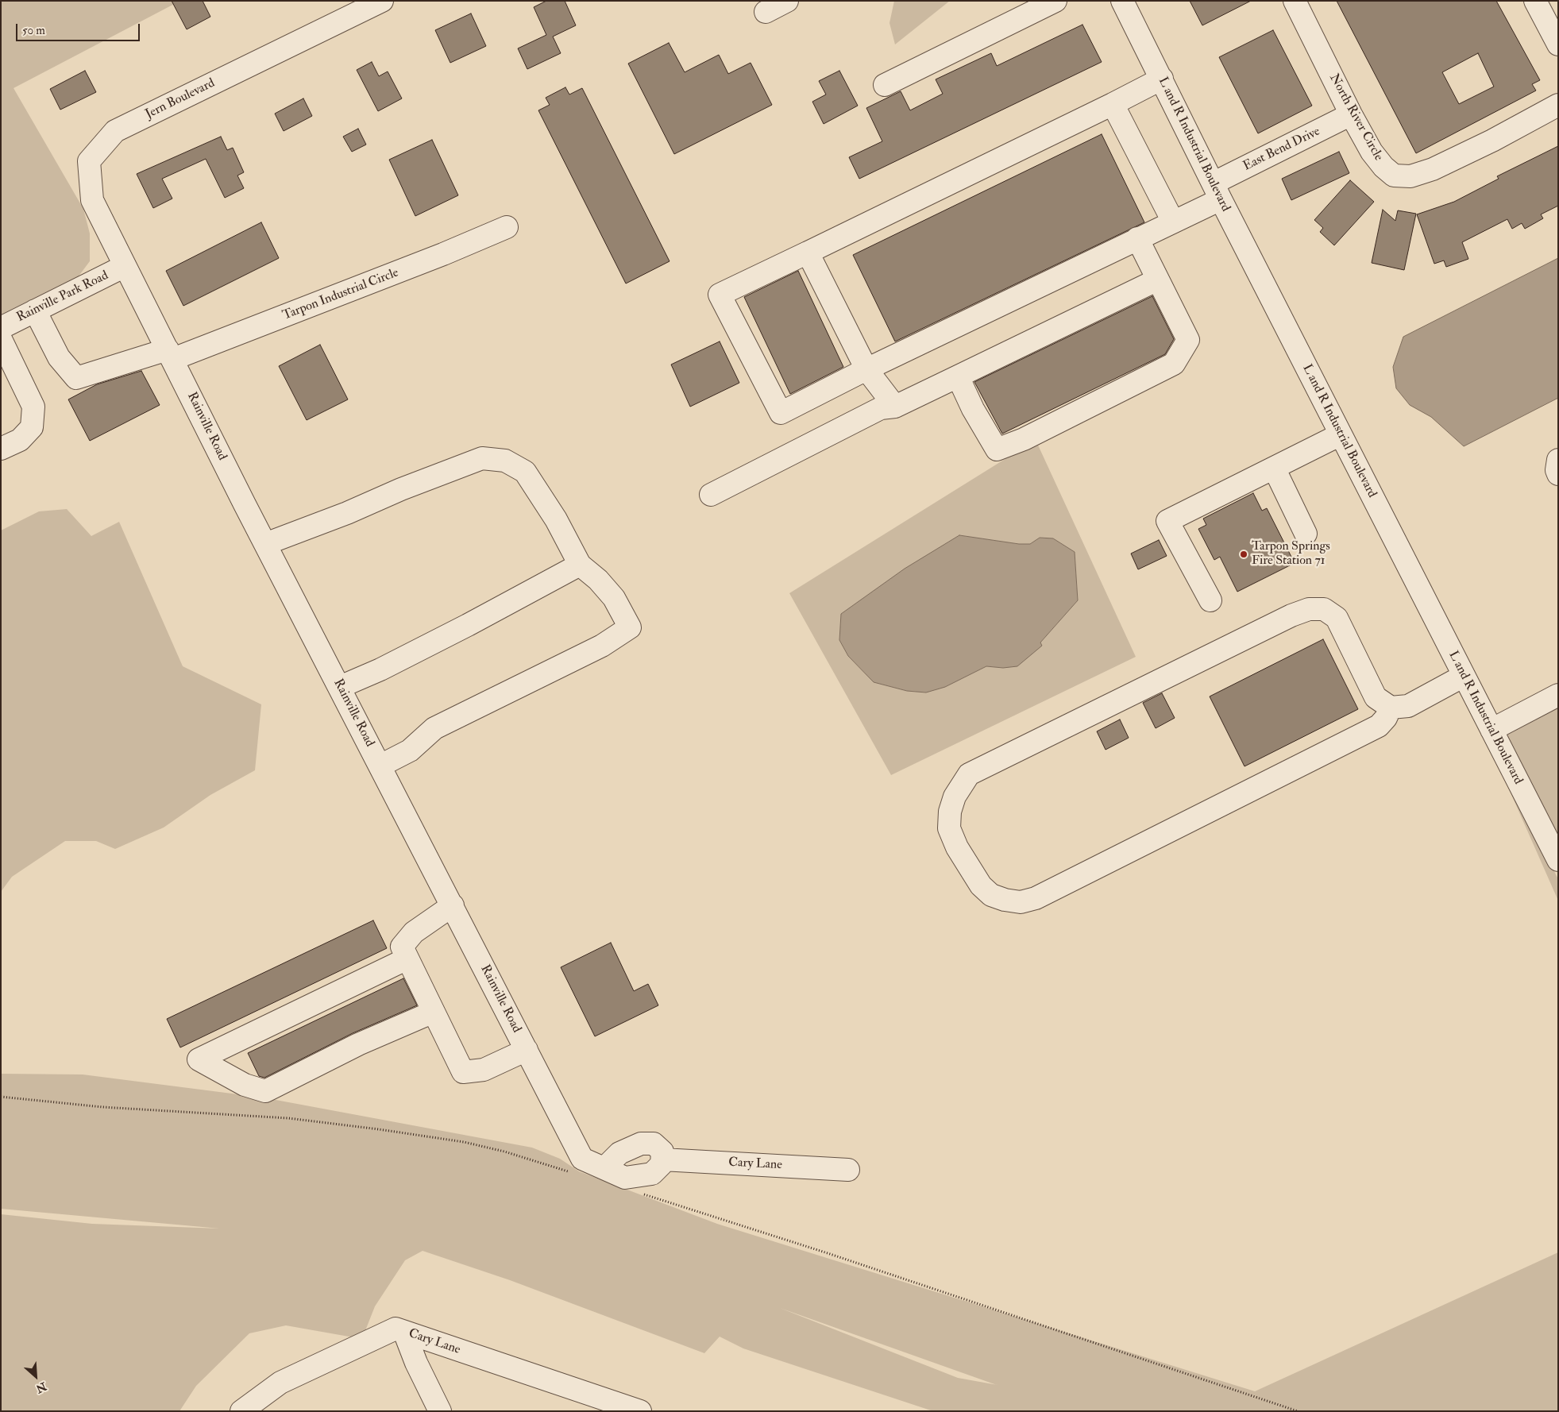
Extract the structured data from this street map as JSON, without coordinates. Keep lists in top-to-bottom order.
{
  "streets": {
    "street": [
      "Jern Boulevard",
      "North River Circle",
      "L and R Industrial Boulevard",
      "East Bend Drive",
      "Tarpon Industrial Circle",
      "Rainville Park Road",
      "Rainville Road",
      "Cary Lane"
    ]
  },
  "crossings": [
    ["Jern Boulevard", "Rainville Park Road"],
    ["Jern Boulevard", "Rainville Road"],
    ["North River Circle", "East Bend Drive"],
    ["L and R Industrial Boulevard", "East Bend Drive"],
    ["Tarpon Industrial Circle", "Rainville Park Road"],
    ["Tarpon Industrial Circle", "Rainville Road"],
    ["Rainville Park Road", "Rainville Road"]
  ],
  "places": ["Tarpon Springs Fire Station 71"],
  "scale_bar": "50 m",
  "north": "bottom right"
}
